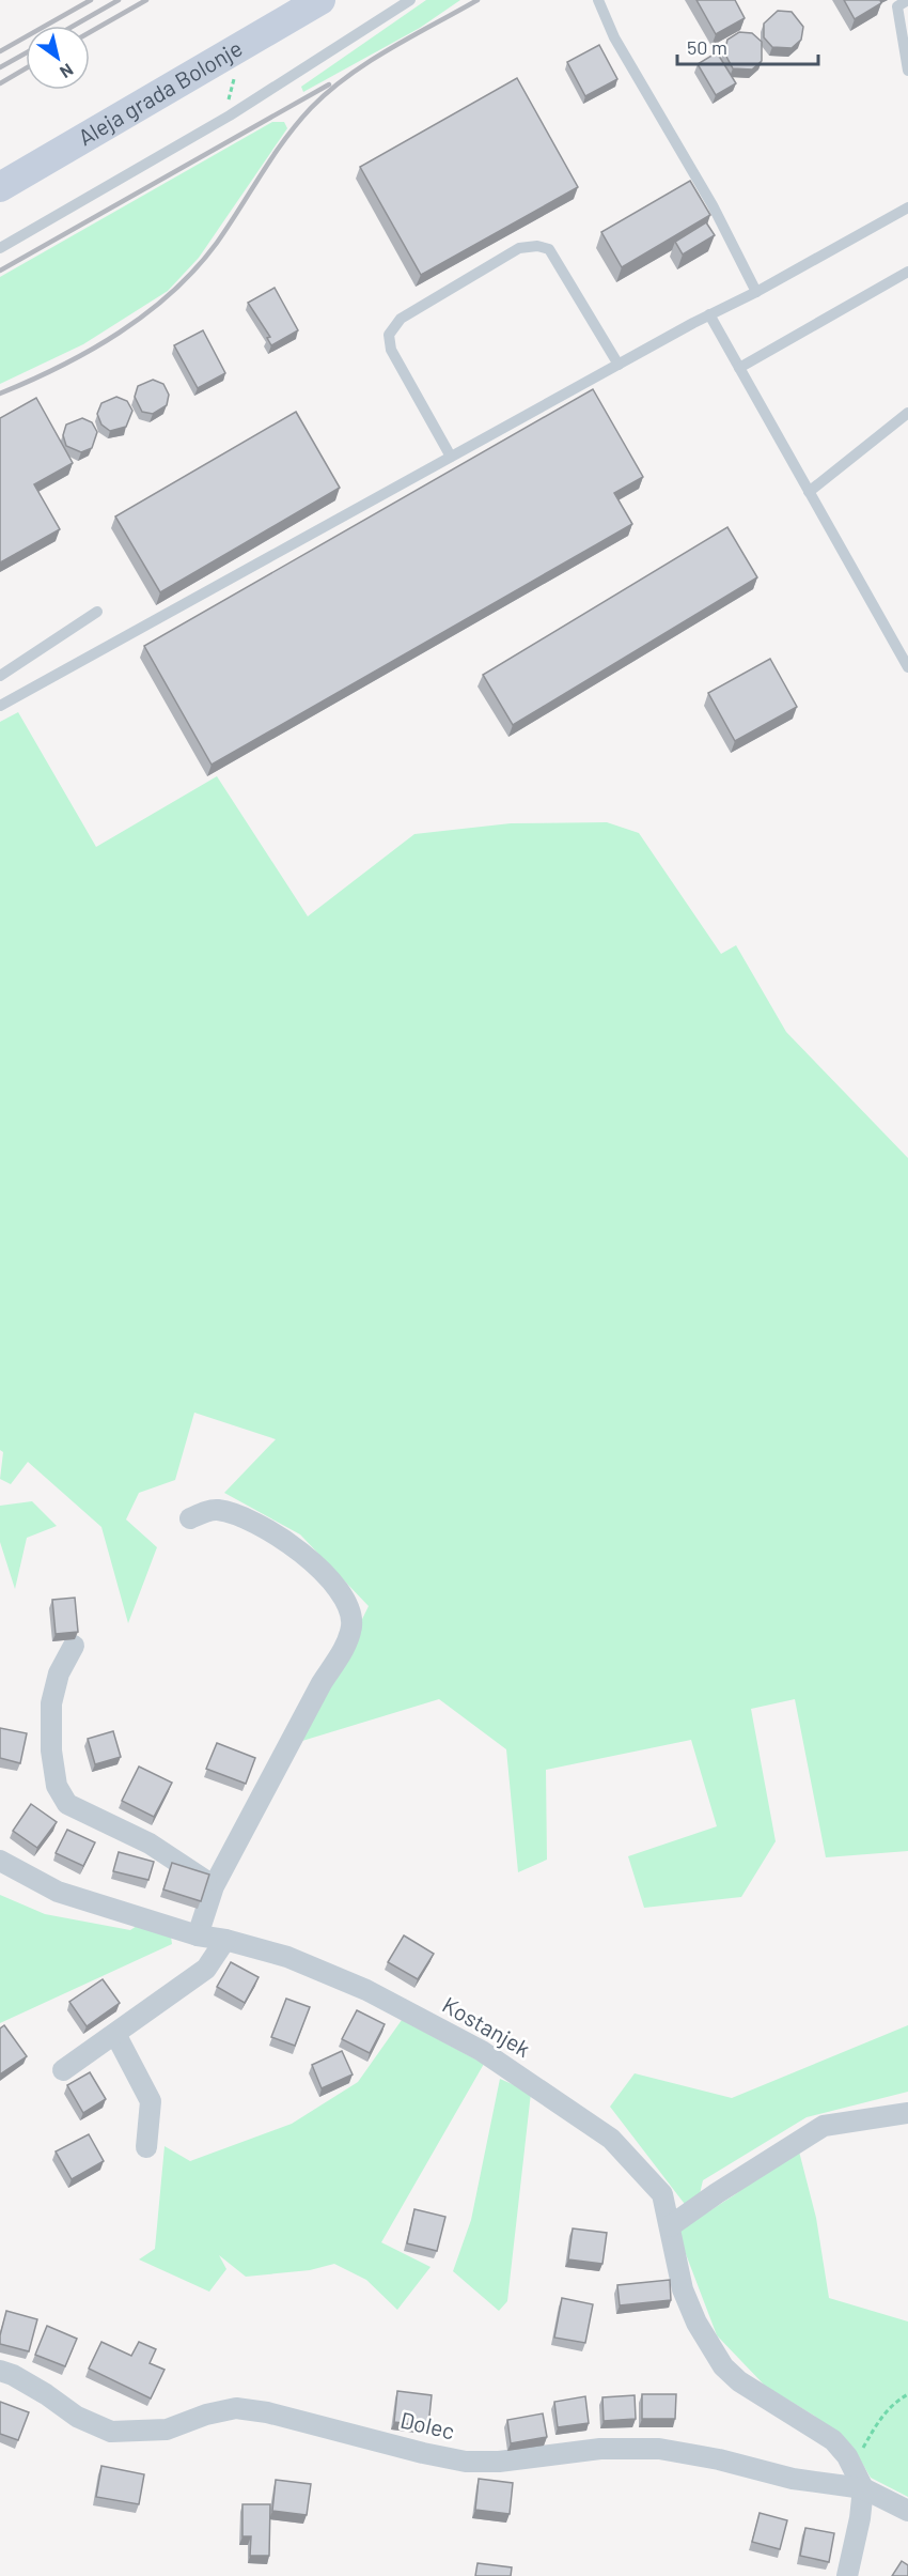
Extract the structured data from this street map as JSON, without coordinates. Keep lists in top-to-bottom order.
{
  "streets": {
    "main road": ["Aleja grada Bolonje"],
    "street": ["Kostanjek", "Dolec"]
  },
  "crossings": [
    ["Kostanjek", "Dolec"]
  ],
  "scale_bar": "50 m",
  "north": "bottom right"
}
